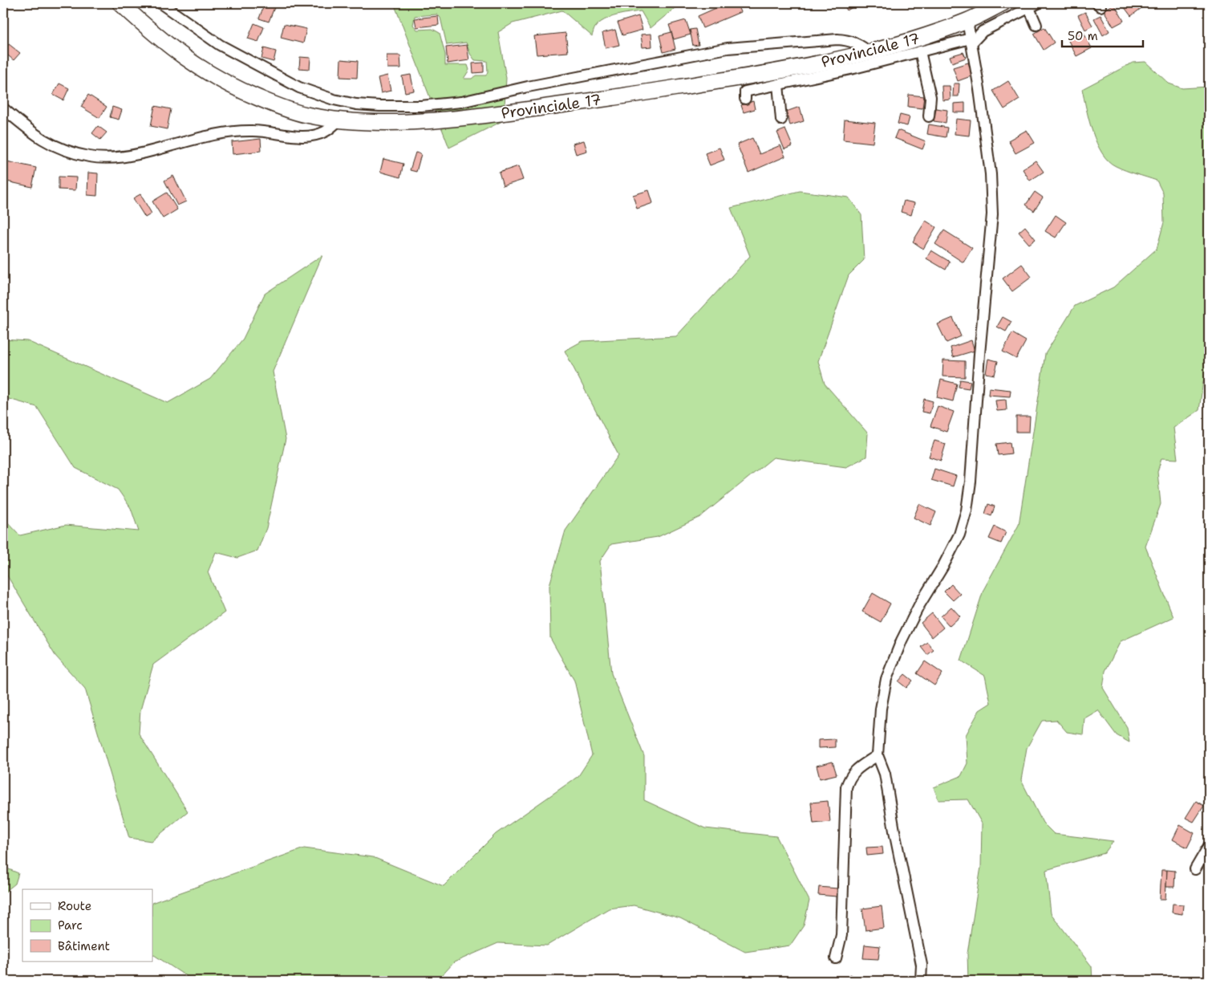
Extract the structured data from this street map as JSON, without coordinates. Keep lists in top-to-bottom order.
{
  "streets": {
    "main road": ["Provinciale 17"]
  },
  "legend": ["Route", "Parc", "Bâtiment"],
  "scale_bar": "50 m"
}
